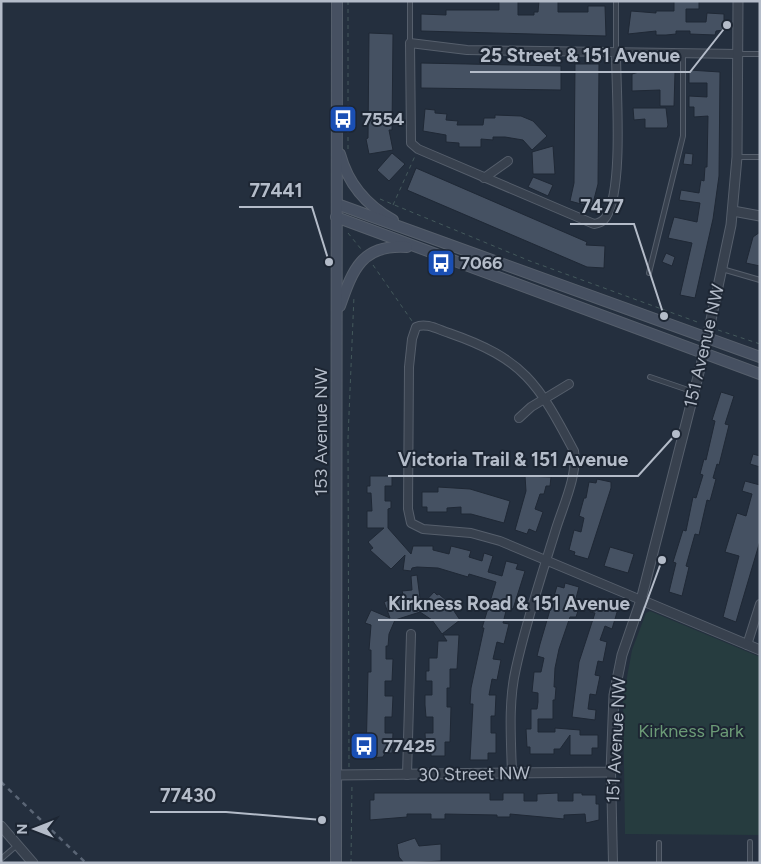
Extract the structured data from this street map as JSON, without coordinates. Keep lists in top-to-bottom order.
{
  "streets": {
    "main road": ["153 Avenue NW"],
    "street": ["151 Avenue NW", "30 Street NW"]
  },
  "crossings": [
    ["151 Avenue NW", "30 Street NW"],
    ["153 Avenue NW", "30 Street NW"]
  ],
  "parks": ["Kirkness Park"],
  "places": {
    "other": [
      "25 Street & 151 Avenue",
      "77441",
      "7477",
      "Victoria Trail & 151 Avenue",
      "Kirkness Road & 151 Avenue",
      "77430"
    ],
    "bus stop": ["7554", "7066", "77425"]
  },
  "north": "left"
}
